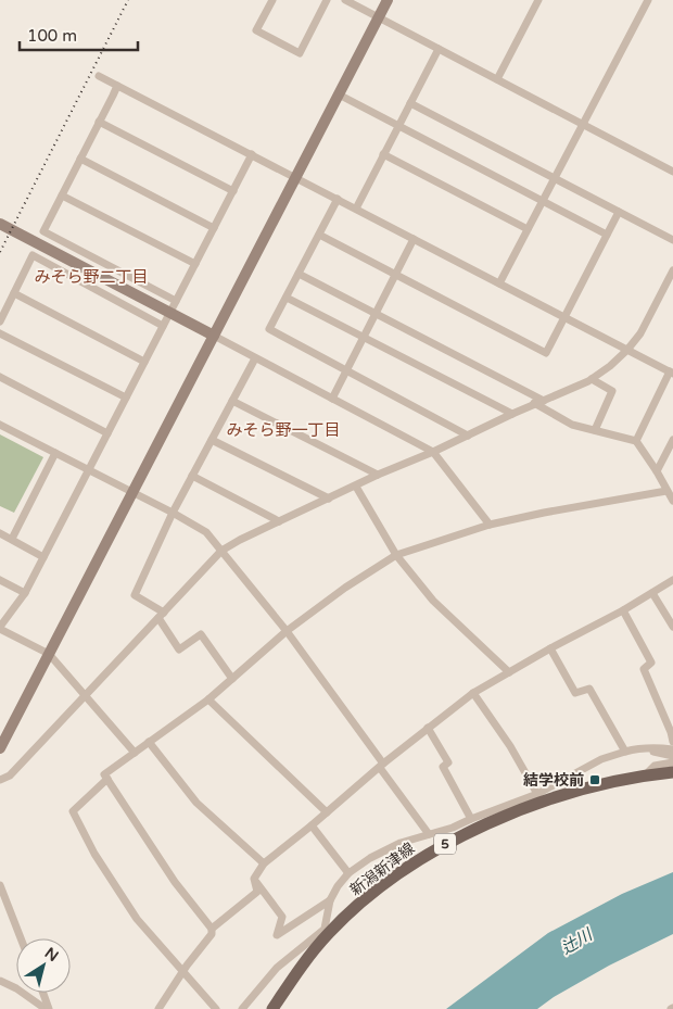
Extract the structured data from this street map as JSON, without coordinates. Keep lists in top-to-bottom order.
{
  "streets": {
    "main road": ["5", "新潟新津線"]
  },
  "districts": ["みそら野二丁目", "みそら野一丁目"],
  "water": ["辻川"],
  "places": {
    "transit": ["結学校前"]
  },
  "scale_bar": "100 m",
  "north": "top right"
}
